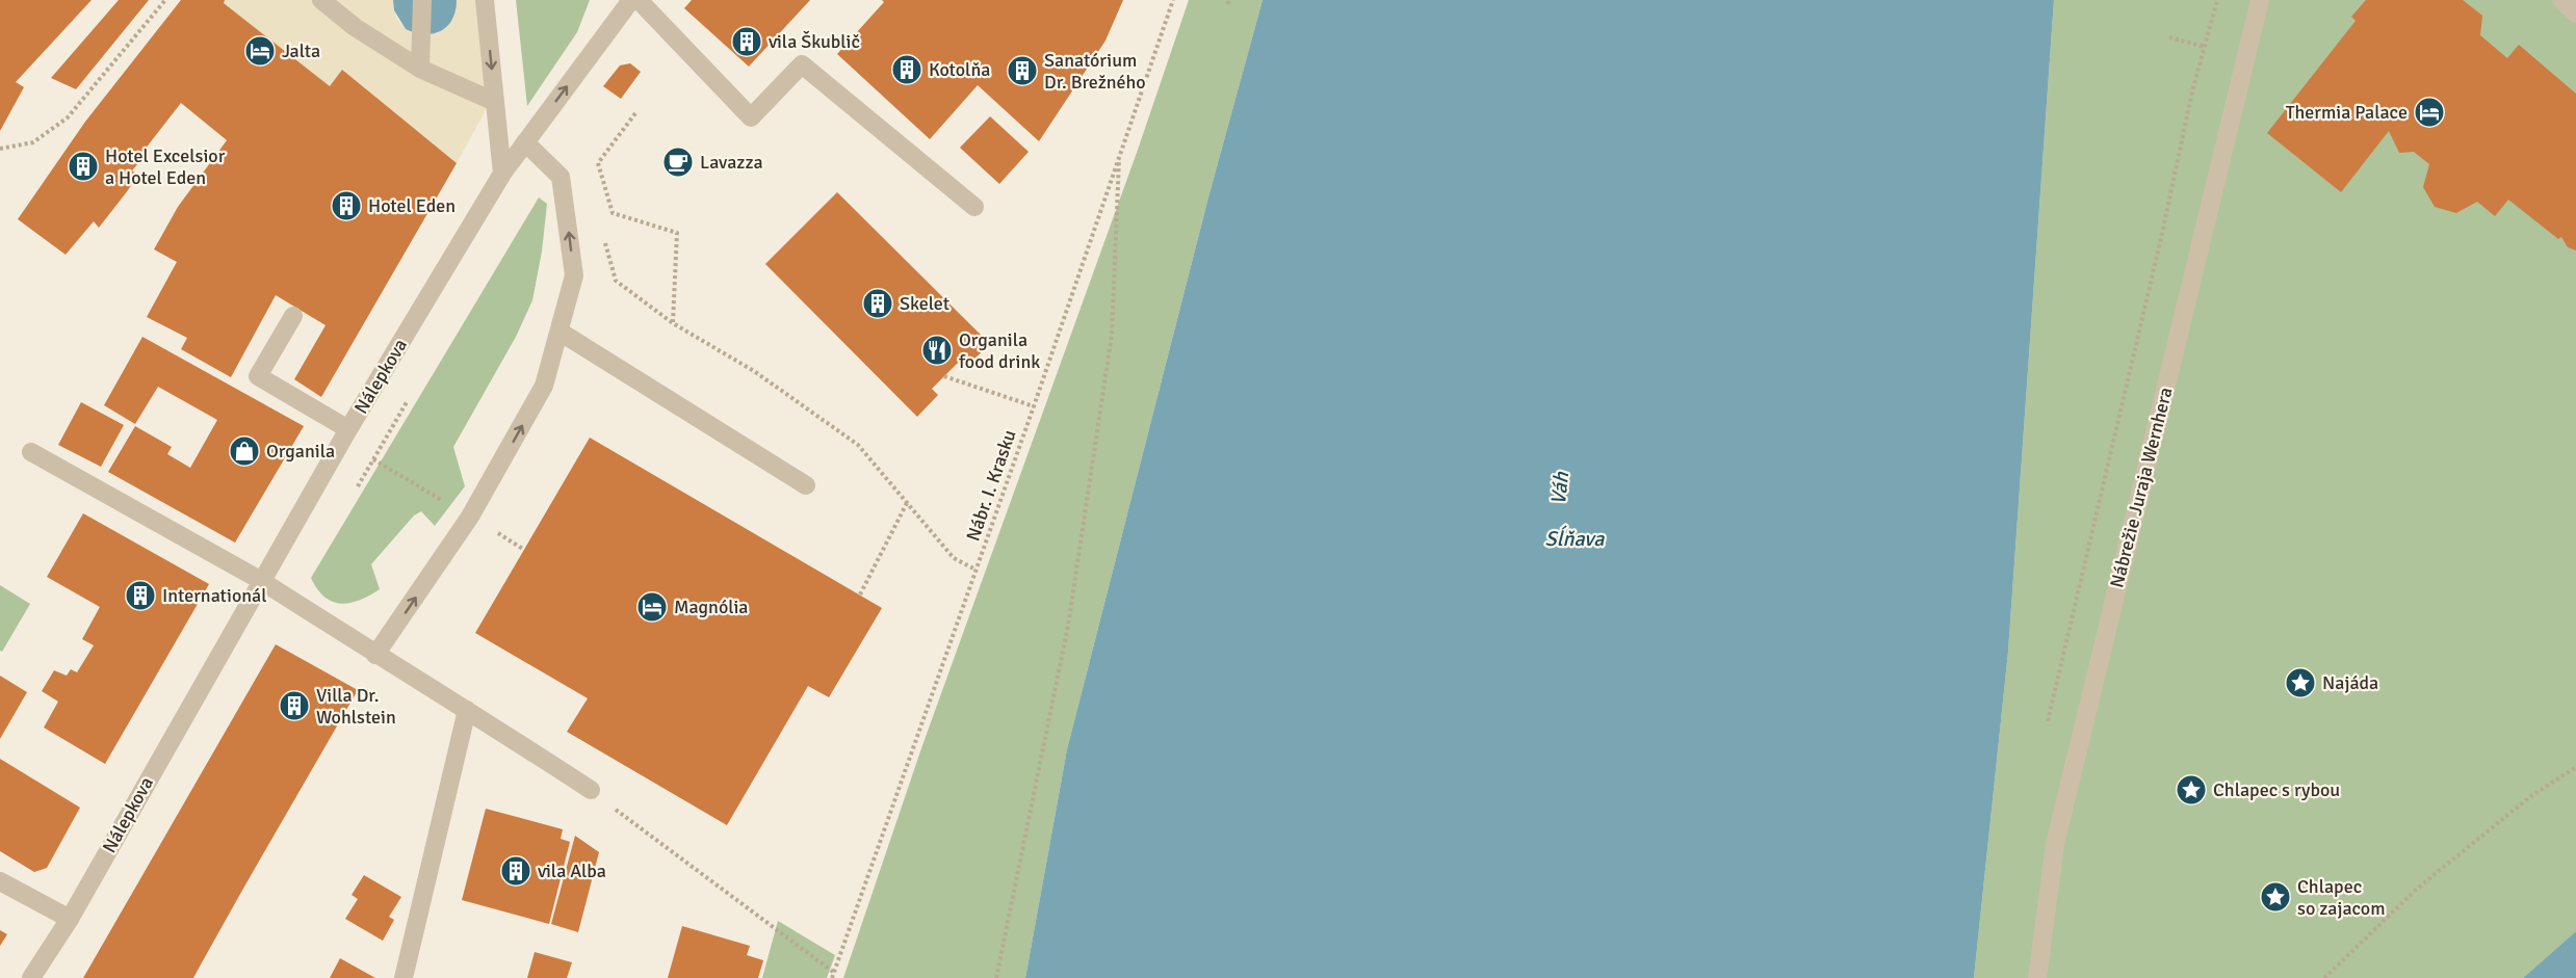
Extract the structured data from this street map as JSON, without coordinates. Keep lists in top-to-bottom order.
{
  "streets": {
    "street": ["Nálepkova", "Nábrežie Juraja Wernhera"],
    "path": ["Nábr. I. Krasku"]
  },
  "water": ["Váh", "Sĺňava"],
  "places": {
    "building": [
      "vila Škublič",
      "Kotolňa",
      "Sanatórium Dr. Brežného",
      "Hotel Excelsior a Hotel Eden",
      "Hotel Eden",
      "Skelet",
      "Internationál",
      "Villa Dr. Wohlstein",
      "vila Alba"
    ],
    "hotel": ["Jalta", "Thermia Palace", "Magnólia"],
    "cafe": ["Lavazza"],
    "restaurant": ["Organila food drink"],
    "shop": ["Organila"],
    "place": ["Najáda", "Chlapec s rybou", "Chlapec so zajacom"]
  }
}
